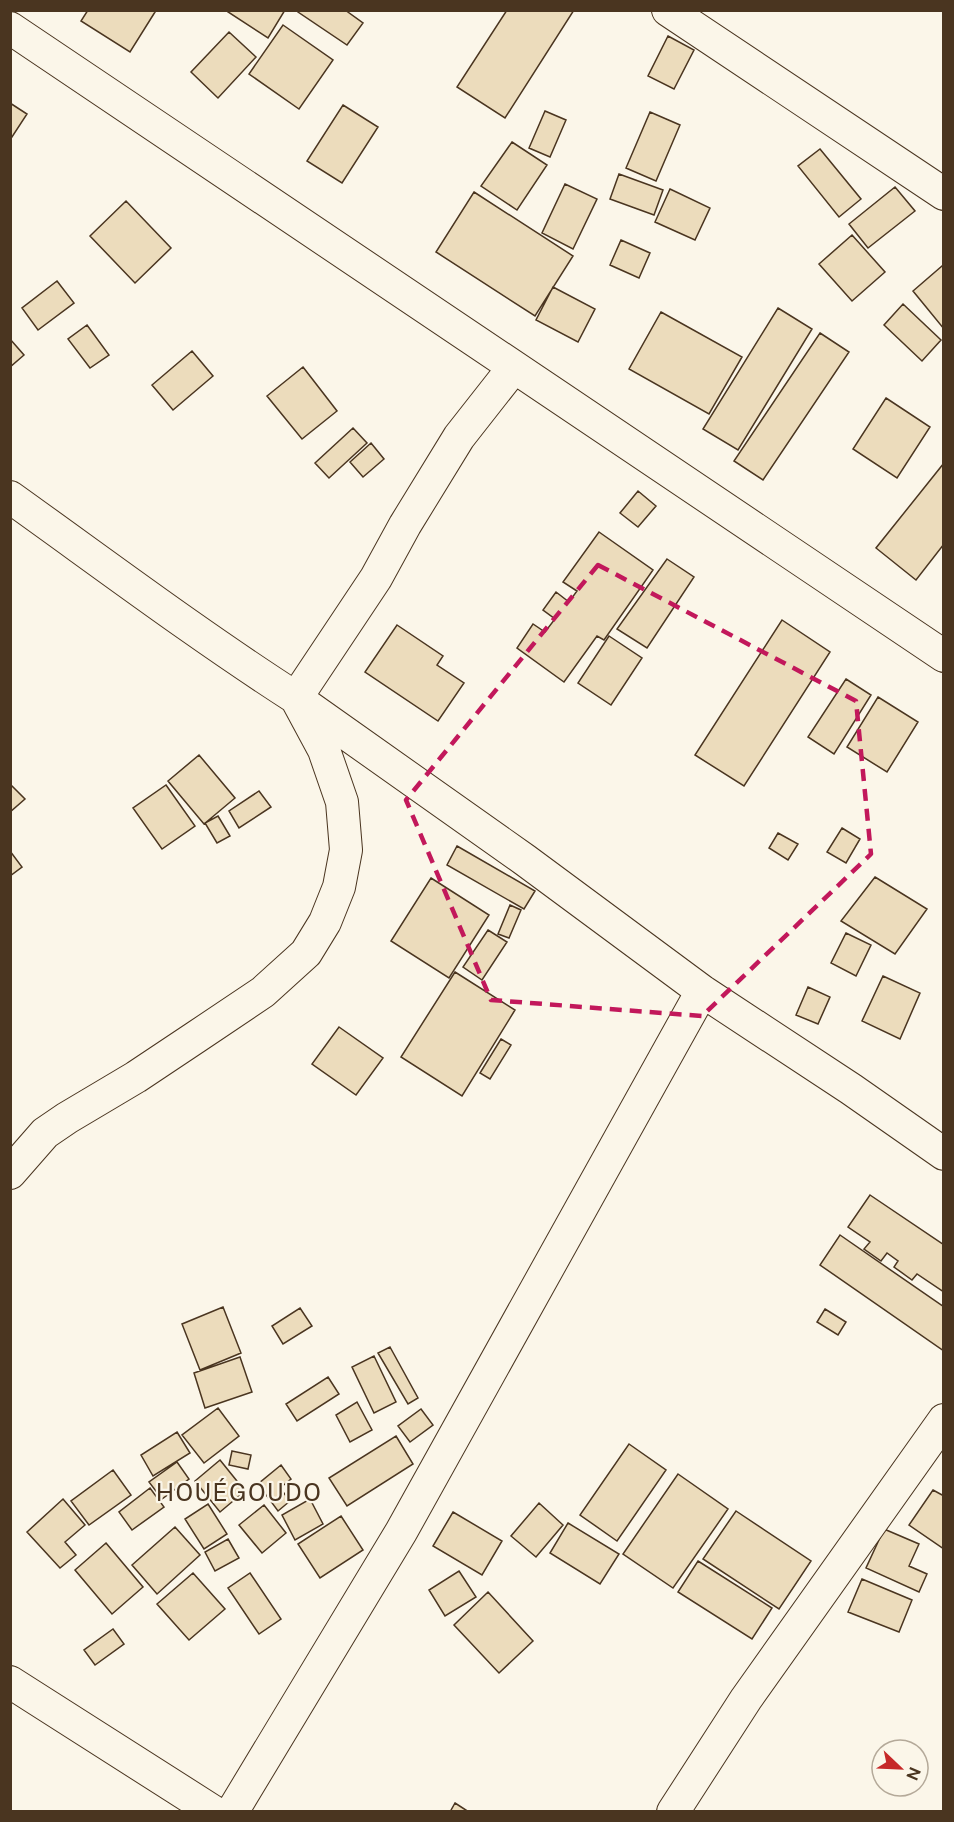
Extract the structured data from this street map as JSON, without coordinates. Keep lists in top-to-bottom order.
{
  "districts": ["HOUÉGOUDO"],
  "north": "bottom right"
}
